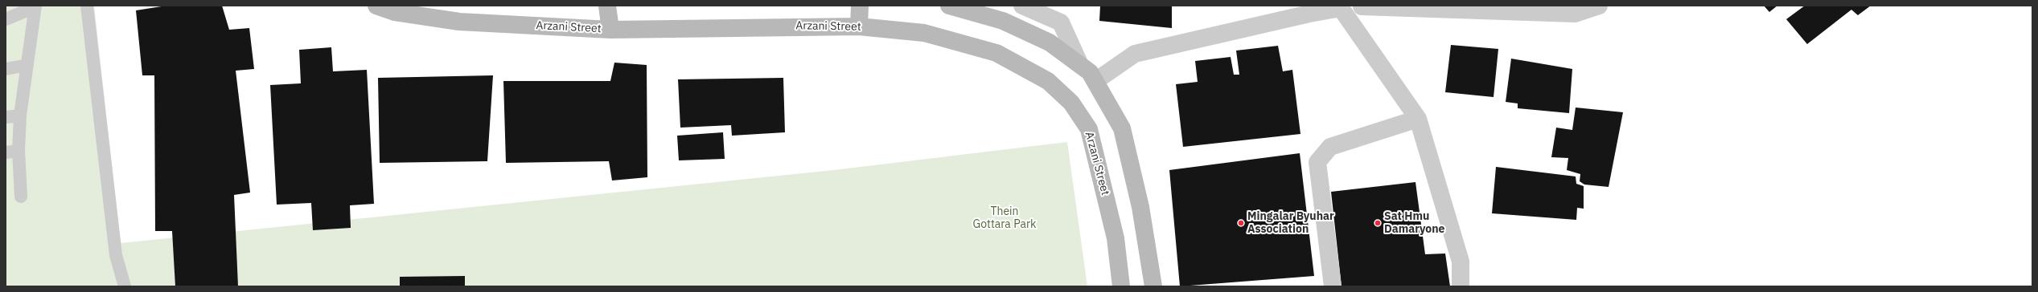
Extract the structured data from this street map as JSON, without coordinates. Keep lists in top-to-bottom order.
{
  "streets": {
    "main road": ["Arzani Street"]
  },
  "parks": ["Thein Gottara Park"],
  "places": ["Mingalar Byuhar Association", "Sat Hmu Damaryone"]
}
